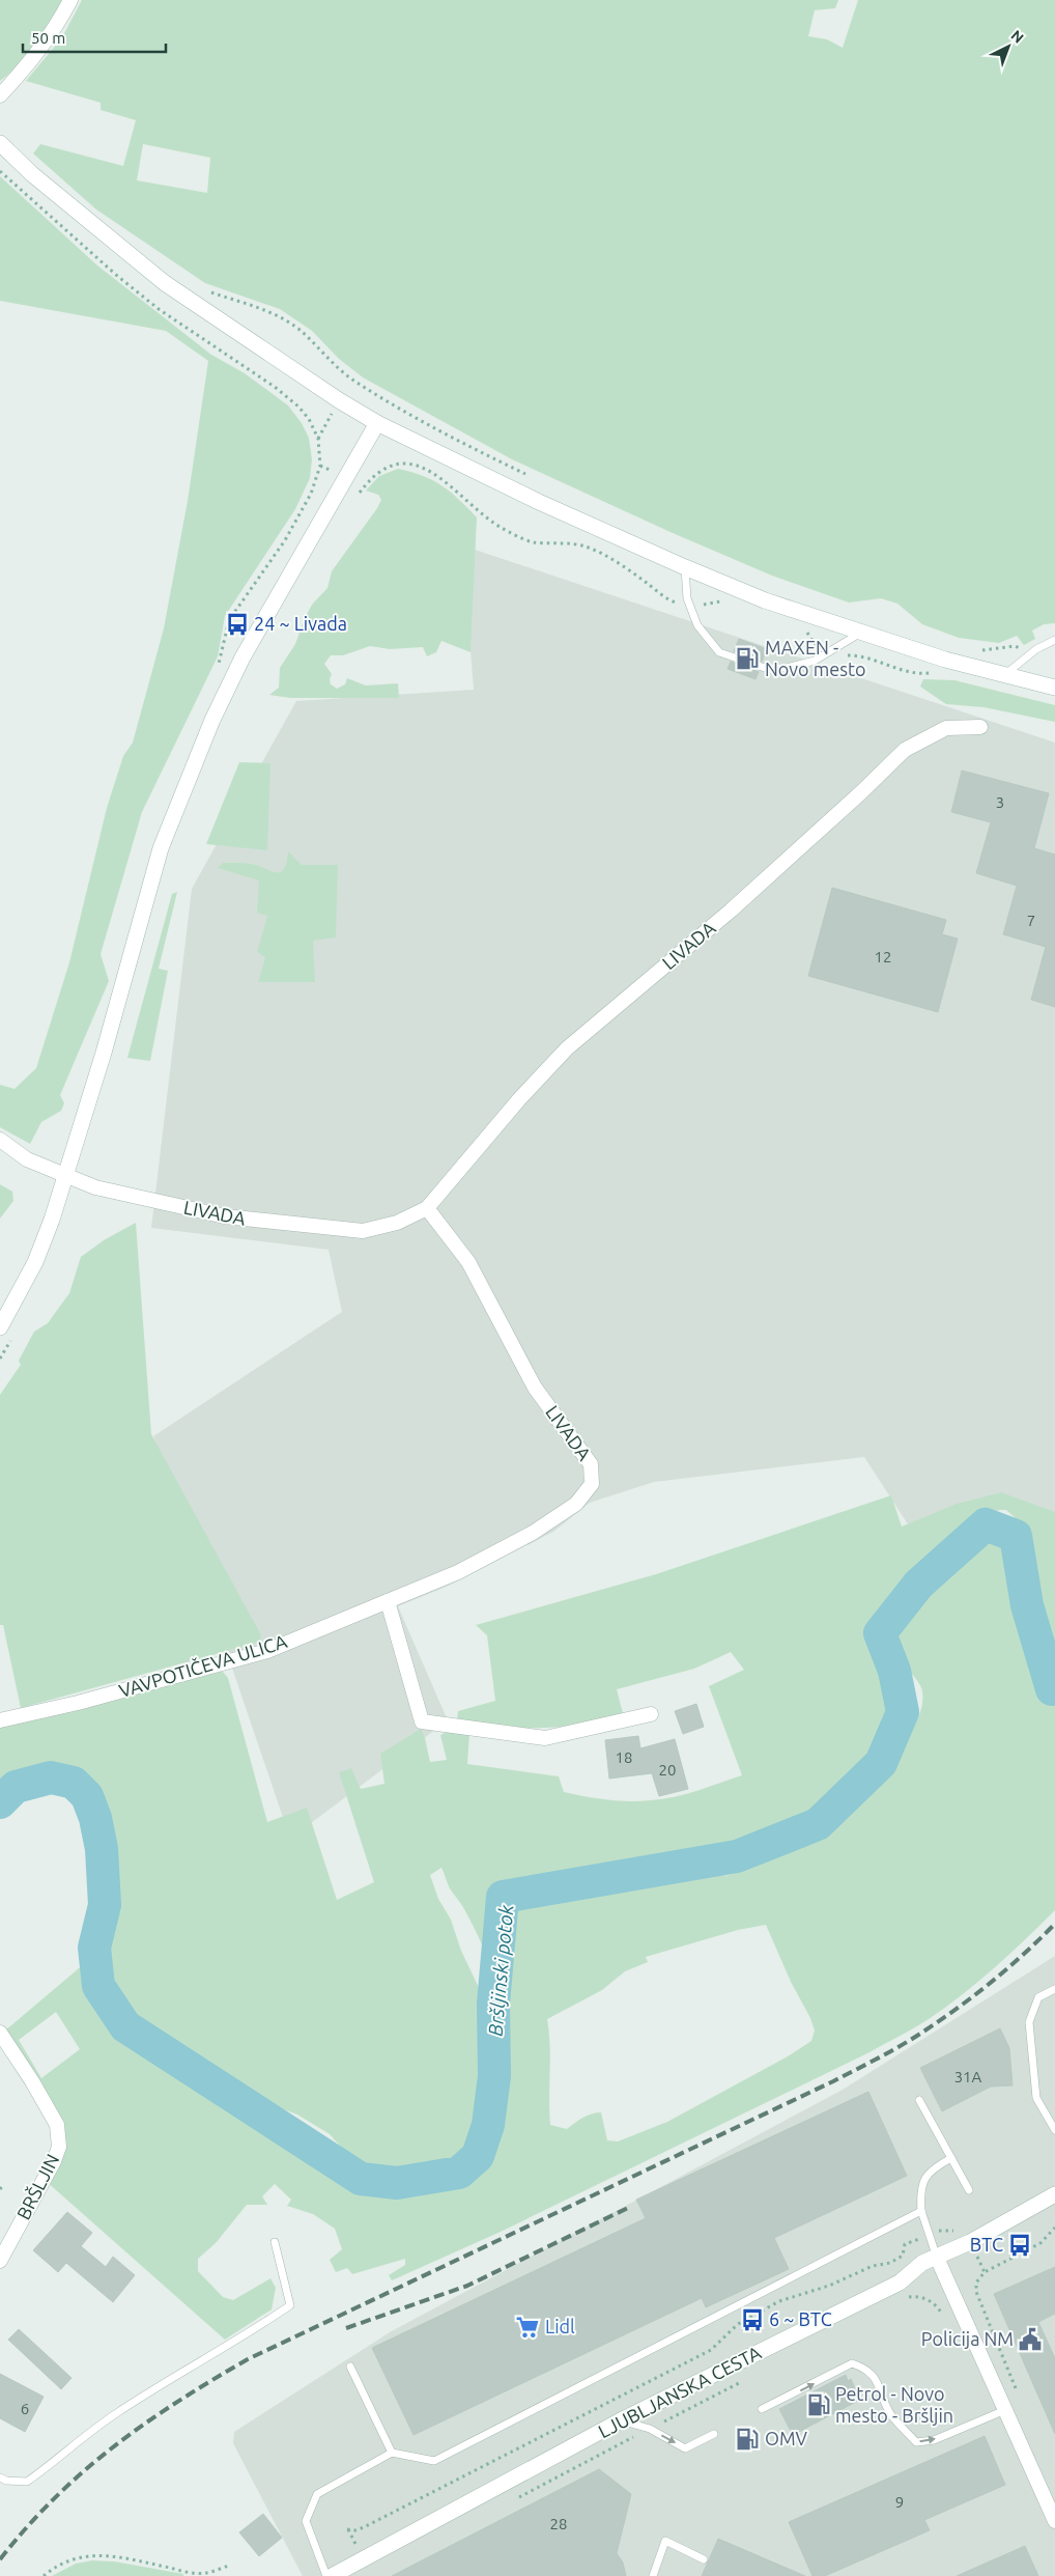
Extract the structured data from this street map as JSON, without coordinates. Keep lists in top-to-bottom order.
{
  "streets": {
    "street": [
      "LIVADA",
      "VAVPOTIČEVA ULICA",
      "BRŠLJIN",
      "LJUBLJANSKA CESTA"
    ]
  },
  "crossings": [
    ["LIVADA", "VAVPOTIČEVA ULICA"]
  ],
  "water": ["Bršljinski potok"],
  "places": {
    "bus stop": ["24 ~ Livada", "BTC", "6 ~ BTC"],
    "fuel station": ["MAXEN - Novo mesto", "Petrol - Novo mesto - Bršljin", "OMV"],
    "supermarket": ["Lidl"],
    "public building": ["Policija NM"]
  },
  "house_numbers": [
    "3",
    "7",
    "12",
    "18",
    "20",
    "31A",
    "6",
    "9",
    "28"
  ],
  "scale_bar": "50 m",
  "north": "top right"
}
